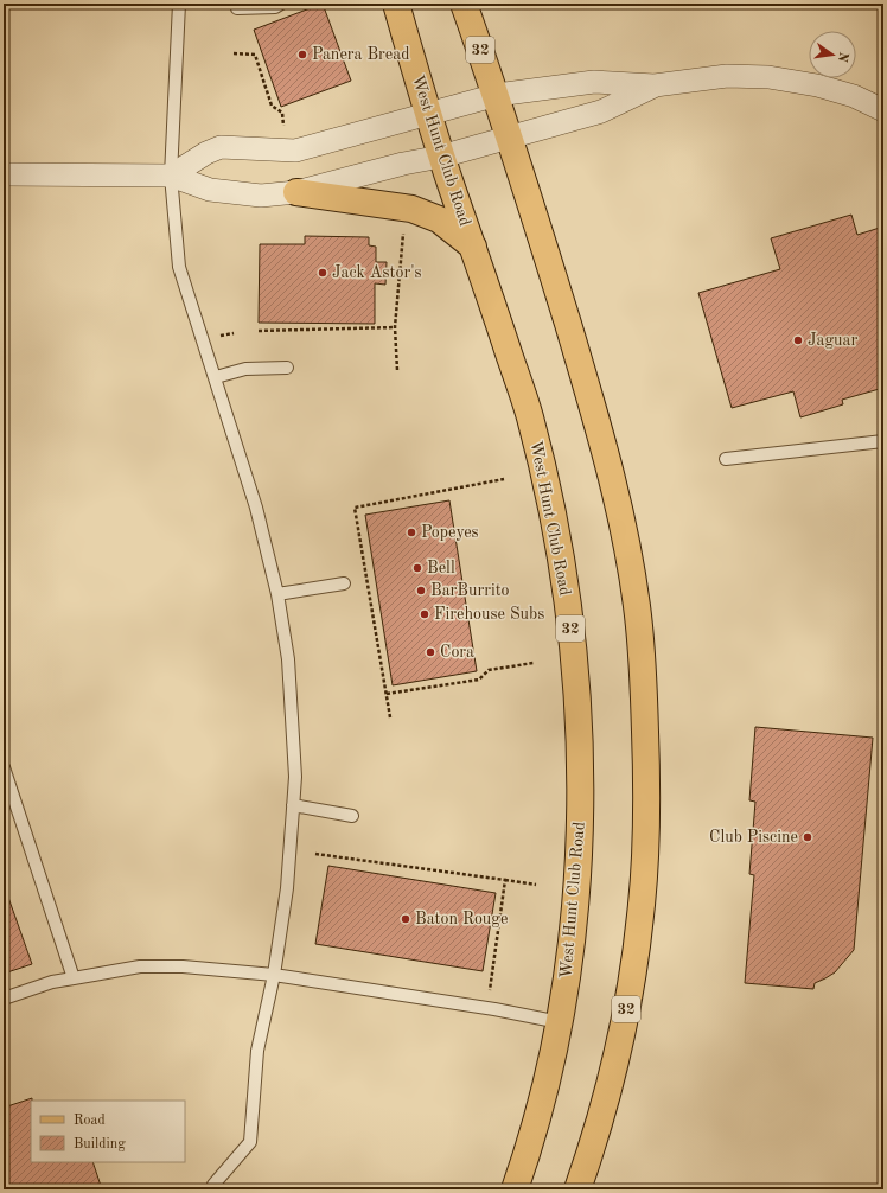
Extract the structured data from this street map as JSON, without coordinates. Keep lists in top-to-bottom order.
{
  "streets": {
    "main road": ["32", "West Hunt Club Road"]
  },
  "places": [
    "Panera Bread",
    "Jack Astor's",
    "Jaguar",
    "Popeyes",
    "Bell",
    "BarBurrito",
    "Firehouse Subs",
    "Cora",
    "Club Piscine",
    "Baton Rouge"
  ],
  "legend": ["Road", "Building"],
  "north": "right"
}
